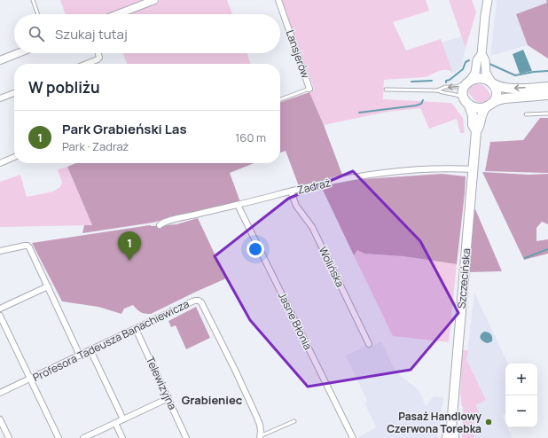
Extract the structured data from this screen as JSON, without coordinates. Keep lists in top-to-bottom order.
{
  "streets": {
    "main road": ["Szczecińska"],
    "street": [
      "Lansjerów",
      "Zadraż",
      "Wolińska",
      "Jasne Błonia",
      "Profesora Tadeusza Banachiewicza",
      "Telewizyjna"
    ]
  },
  "crossings": [
    ["Zadraż", "Wolińska"],
    ["Zadraż", "Szczecińska"],
    ["Zadraż", "Jasne Błonia"],
    ["Profesora Tadeusza Banachiewicza", "Telewizyjna"]
  ],
  "districts": ["Grabieniec"],
  "places": ["Pasaż Handlowy Czerwona Torebka"],
  "page": {
    "search": "Szukaj tutaj",
    "heading": "W pobliżu",
    "list": [
      {
        "mark": "1",
        "name": "Park Grabieński Las",
        "note": "Park · Zadraż",
        "value": "160 m"
      }
    ],
    "pins": "1",
    "map_buttons": ["+", "−"]
  }
}
